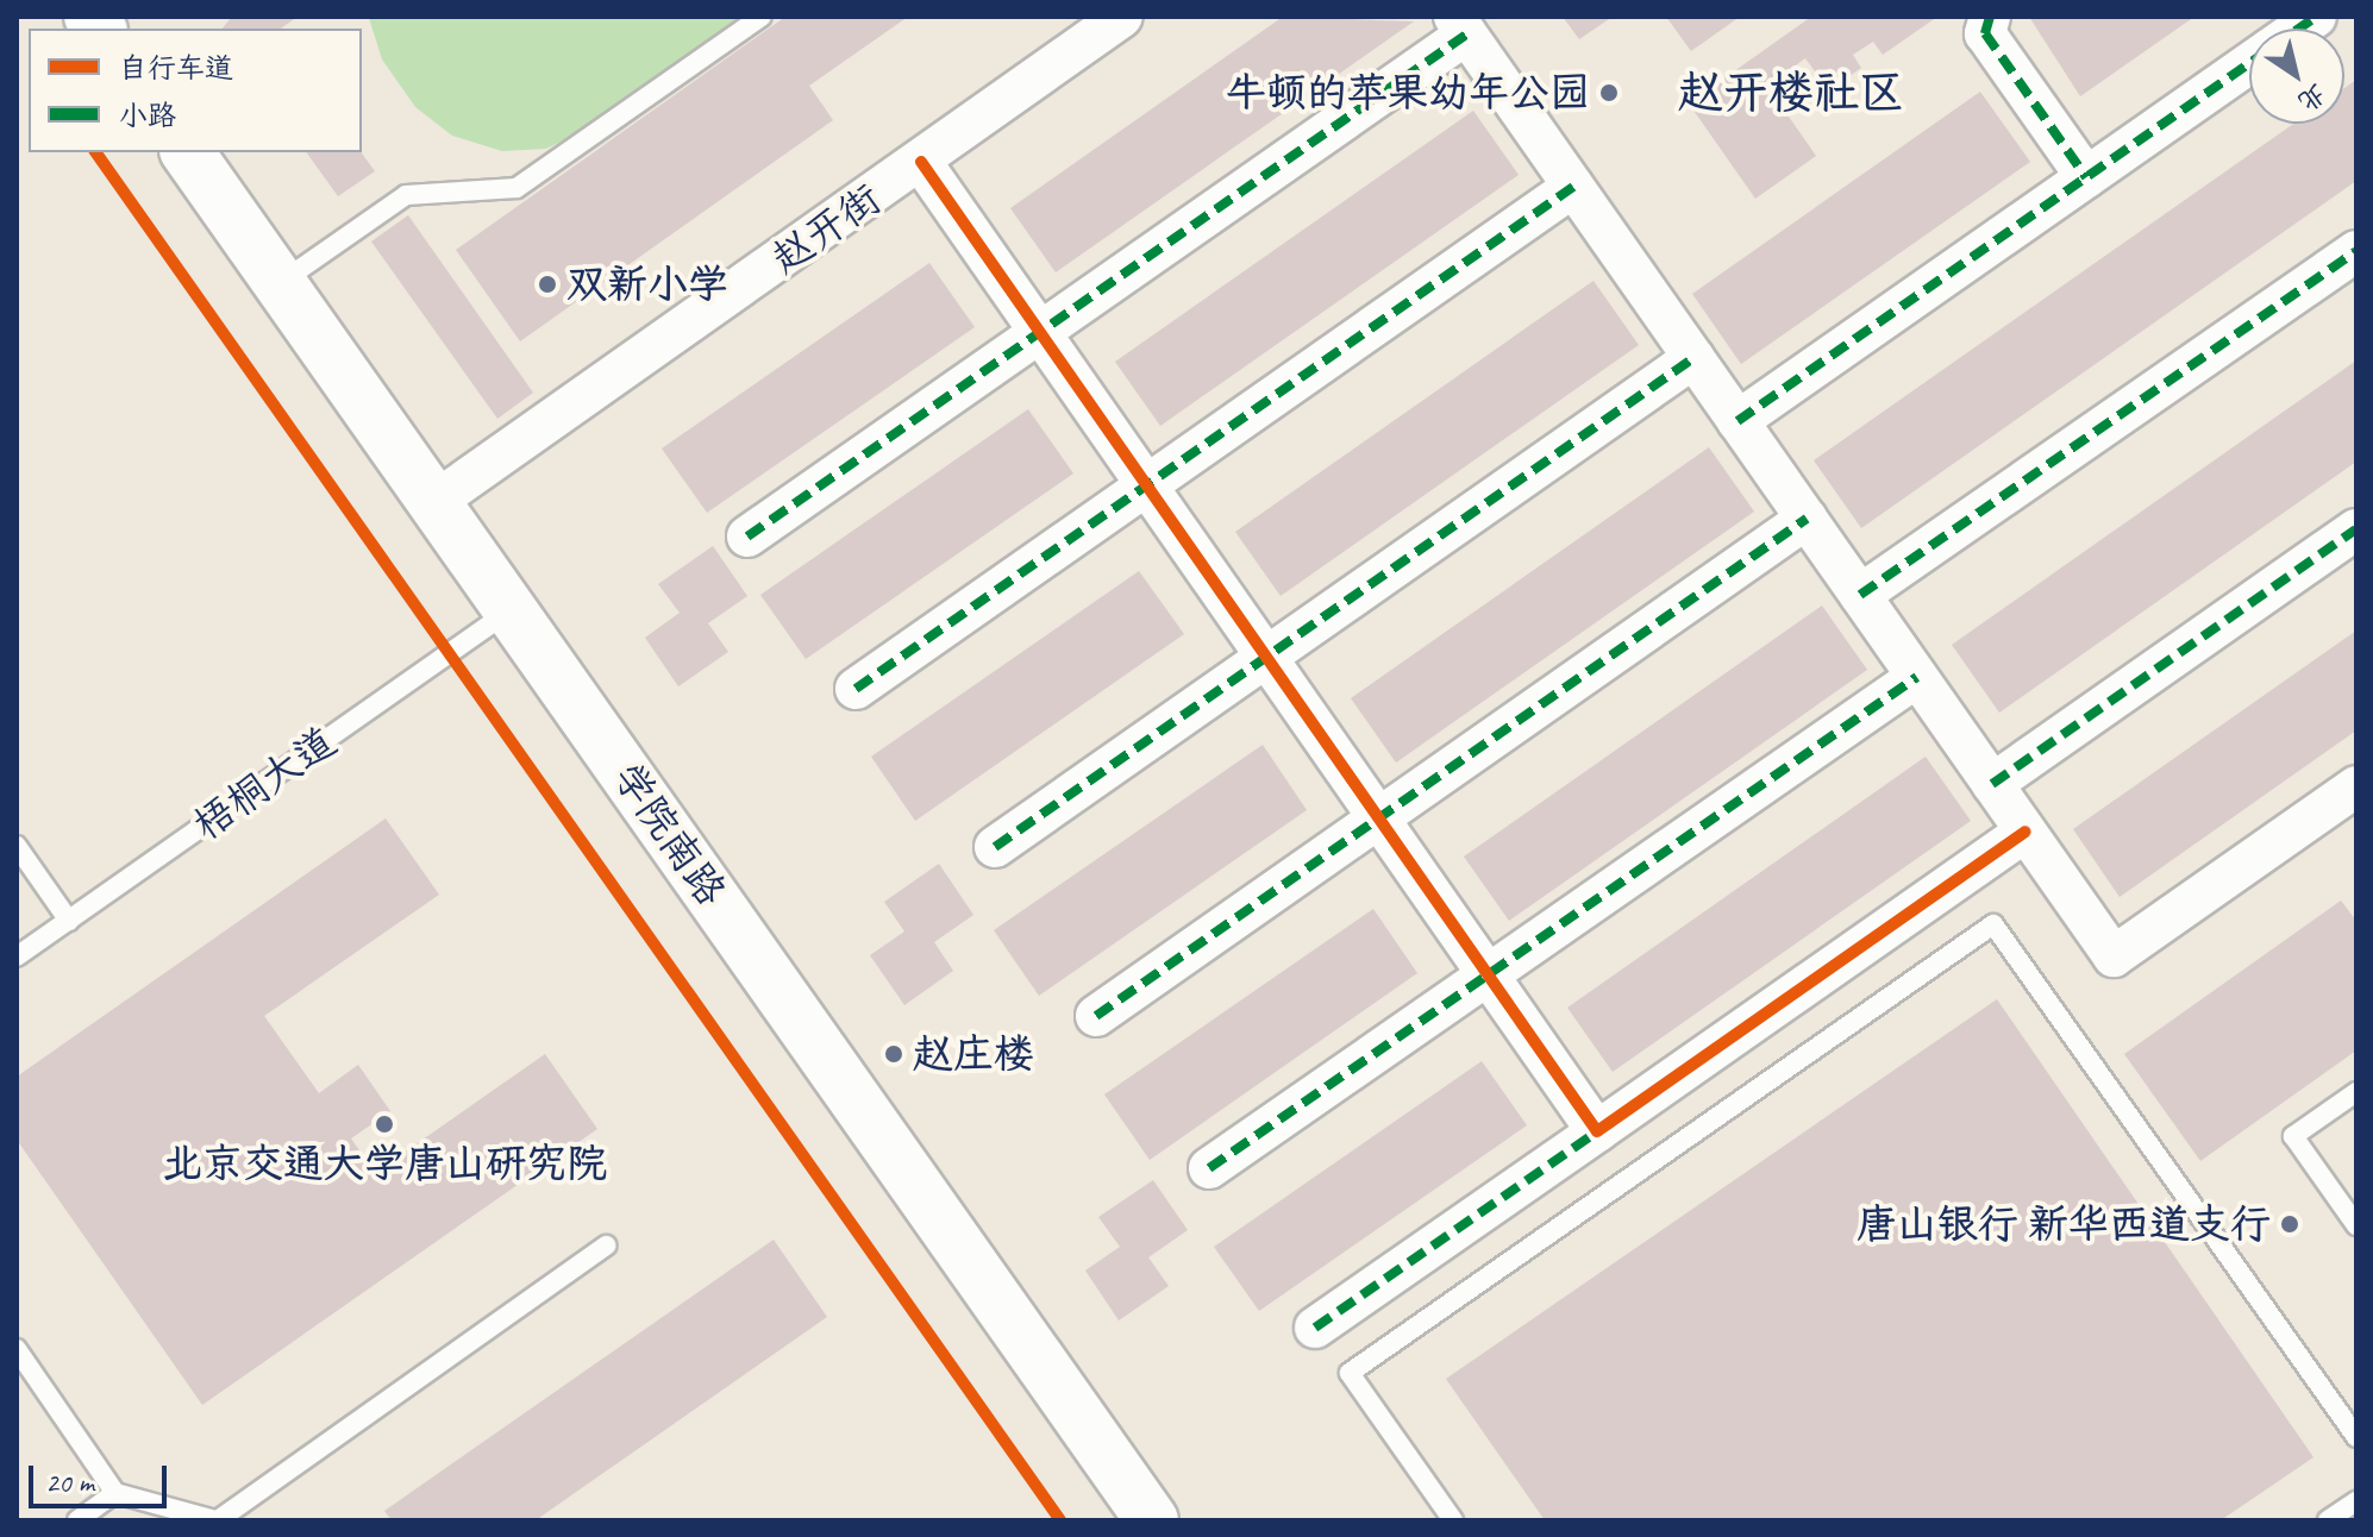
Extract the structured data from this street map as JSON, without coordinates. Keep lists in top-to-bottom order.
{
  "streets": {
    "main road": ["学院南路"],
    "street": ["赵开街"],
    "lane": ["梧桐大道"]
  },
  "crossings": [
    ["赵开街", "学院南路"],
    ["梧桐大道", "学院南路"]
  ],
  "districts": ["赵开楼社区"],
  "places": [
    "牛顿的苹果幼年公园",
    "双新小学",
    "赵庄楼",
    "北京交通大学唐山研究院",
    "唐山银行 新华西道支行"
  ],
  "legend": ["自行车道", "小路"],
  "scale_bar": "20 m",
  "north": "bottom right"
}
